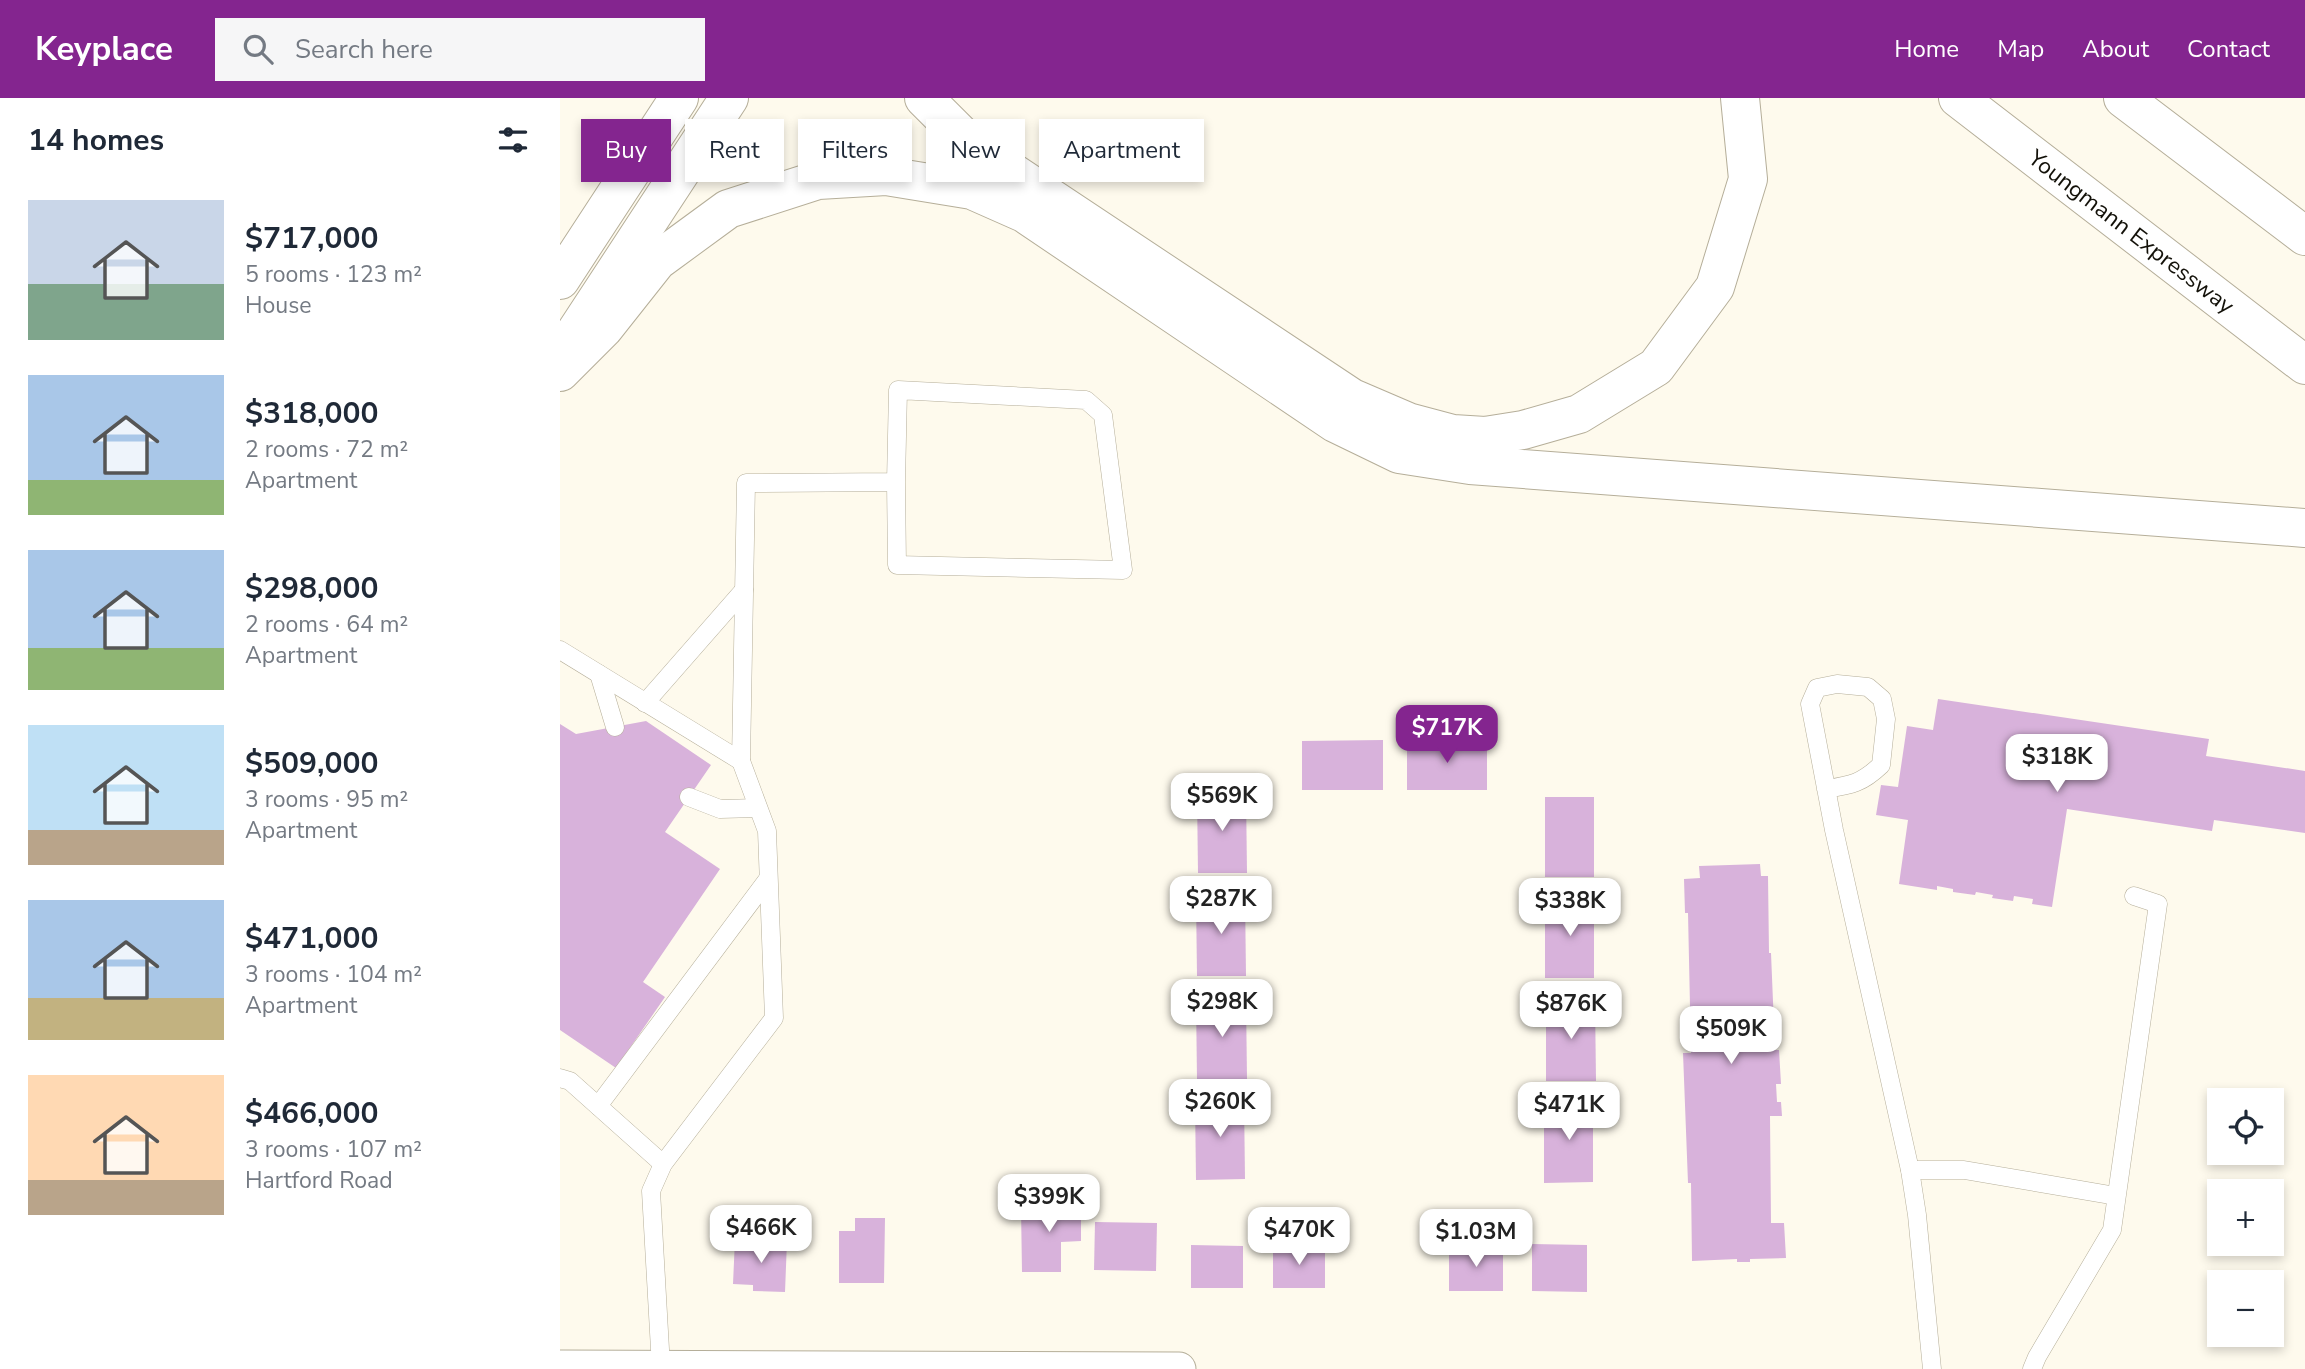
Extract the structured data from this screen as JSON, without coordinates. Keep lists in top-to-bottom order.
{
  "streets": {
    "main road": ["Youngmann Expressway"]
  },
  "page": {
    "header": "Keyplace",
    "search": "Search here",
    "nav": [
      "Home",
      "Map",
      "About",
      "Contact"
    ],
    "heading": "14 homes",
    "chip": [
      "Buy",
      "Rent",
      "Filters",
      "New",
      "Apartment"
    ],
    "list": [
      {
        "name": "$717,000",
        "note": "5 rooms · 123 m² · House"
      },
      {
        "name": "$318,000",
        "note": "2 rooms · 72 m² · Apartment"
      },
      {
        "name": "$298,000",
        "note": "2 rooms · 64 m² · Apartment"
      },
      {
        "name": "$509,000",
        "note": "3 rooms · 95 m² · Apartment"
      },
      {
        "name": "$471,000",
        "note": "3 rooms · 104 m² · Apartment"
      },
      {
        "name": "$466,000",
        "note": "3 rooms · 107 m² · Hartford Road"
      }
    ],
    "price": [
      "$717K",
      "$318K",
      "$569K",
      "$287K",
      "$338K",
      "$298K",
      "$876K",
      "$509K",
      "$260K",
      "$471K",
      "$399K",
      "$466K",
      "$470K",
      "$1.03M"
    ],
    "map_buttons": ["+", "−"]
  }
}
